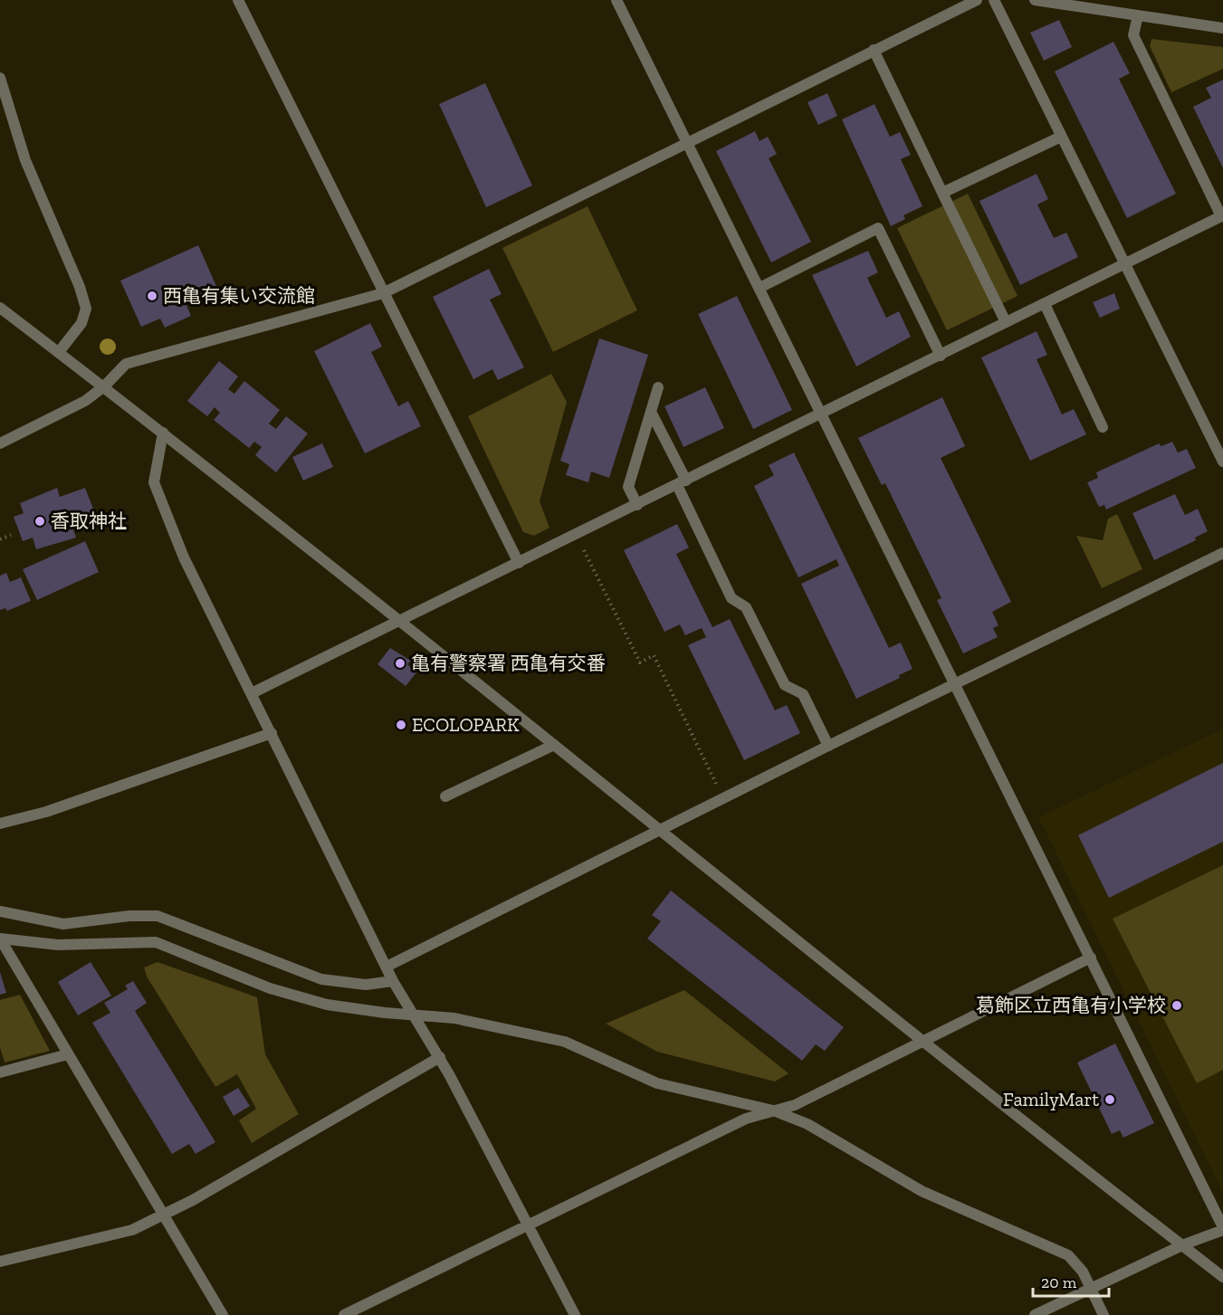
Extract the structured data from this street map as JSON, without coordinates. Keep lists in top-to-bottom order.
{
  "places": [
    "西亀有集い交流館",
    "香取神社",
    "亀有警察署 西亀有交番",
    "ECOLOPARK",
    "葛飾区立西亀有小学校",
    "FamilyMart"
  ],
  "scale_bar": "20 m"
}
